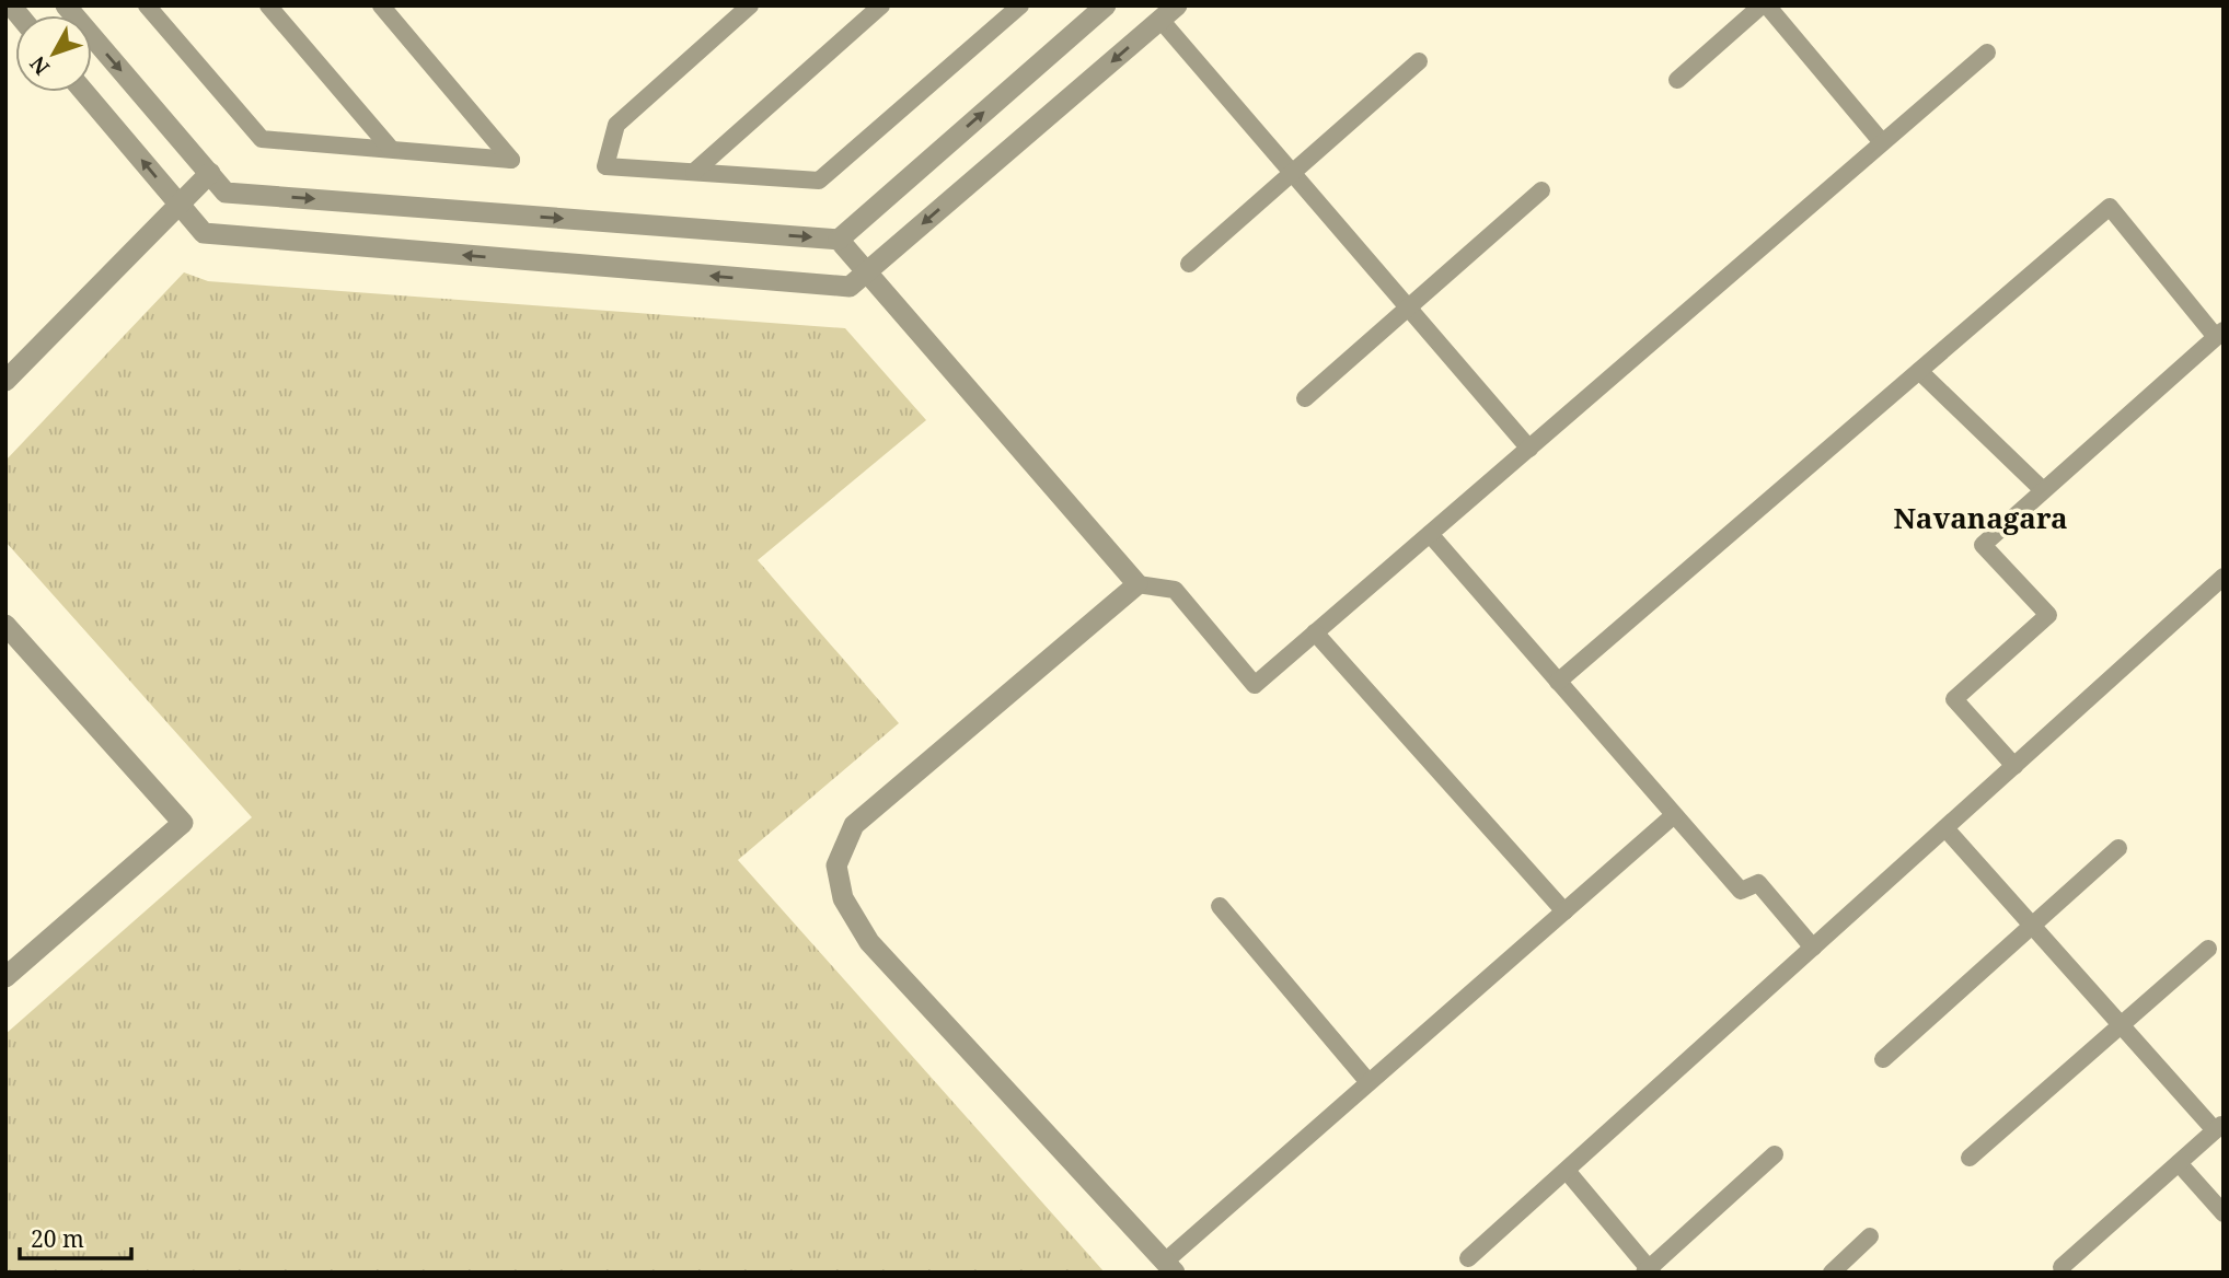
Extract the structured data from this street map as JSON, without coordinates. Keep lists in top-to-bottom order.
{
  "districts": ["Navanagara"],
  "scale_bar": "20 m",
  "north": "bottom left"
}
